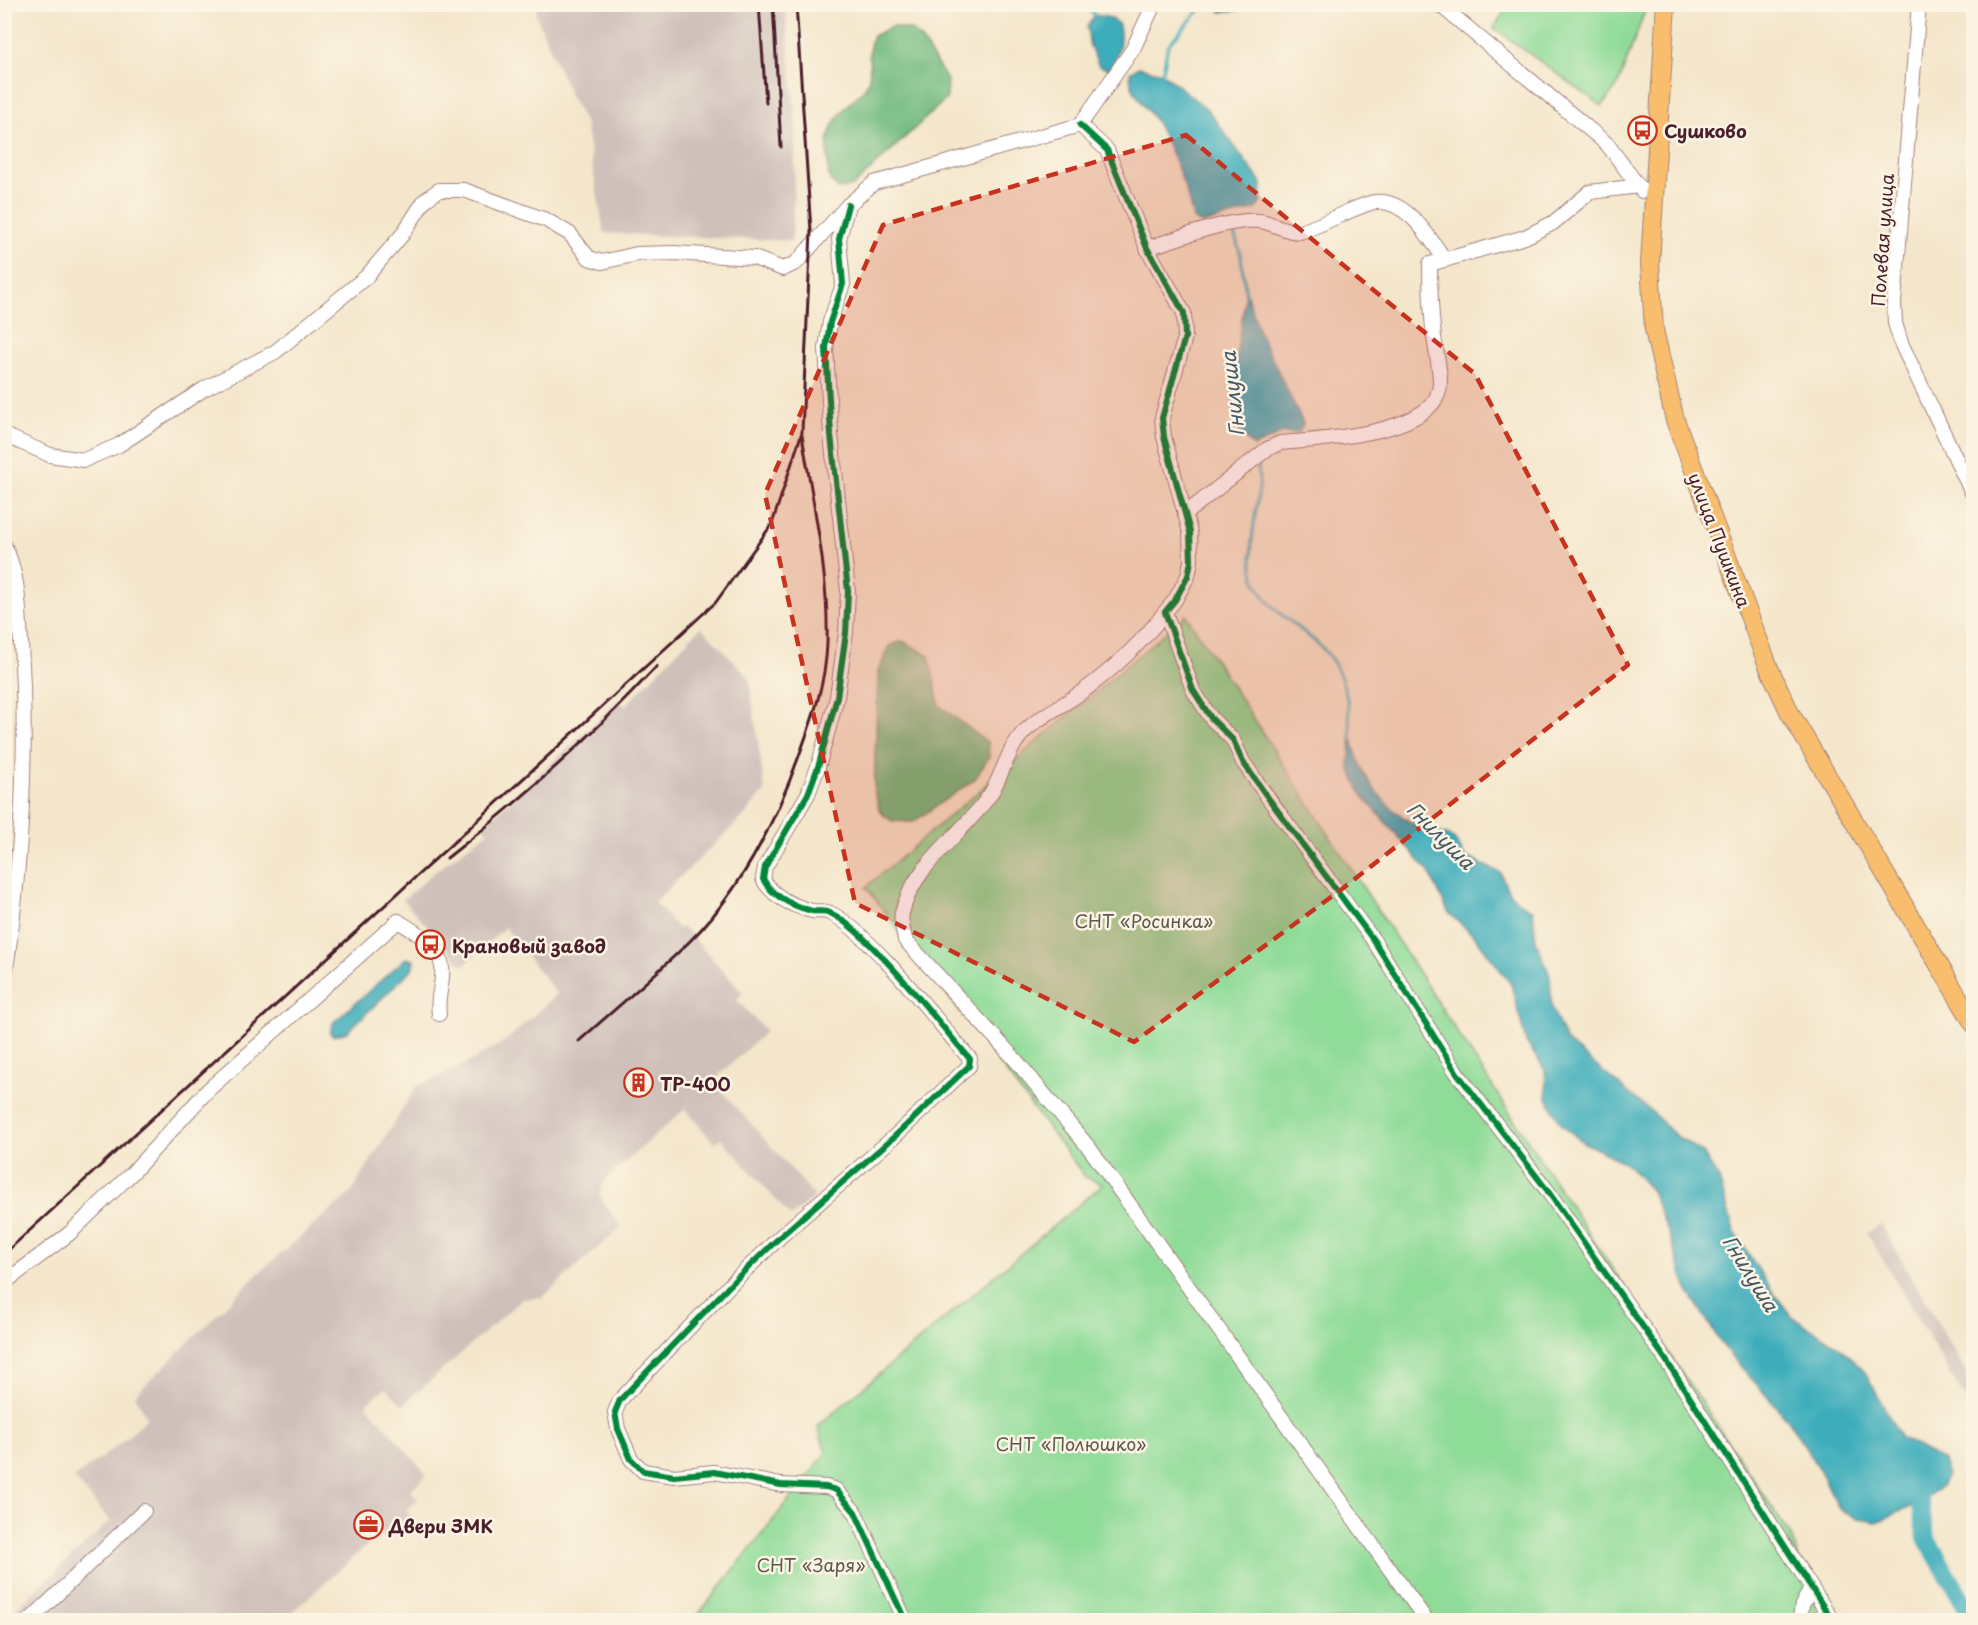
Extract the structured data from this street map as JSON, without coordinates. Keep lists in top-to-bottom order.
{
  "streets": {
    "main road": ["улица Пушкина"],
    "street": ["Полевая улица"]
  },
  "water": ["Гнилуша"],
  "parks": ["СНТ «Росинка»", "СНТ «Полюшко»", "СНТ «Заря»"],
  "places": {
    "bus stop": ["Сушково", "Крановый завод"],
    "building": ["ТР-400"],
    "office": ["Двери ЗМК"]
  }
}
